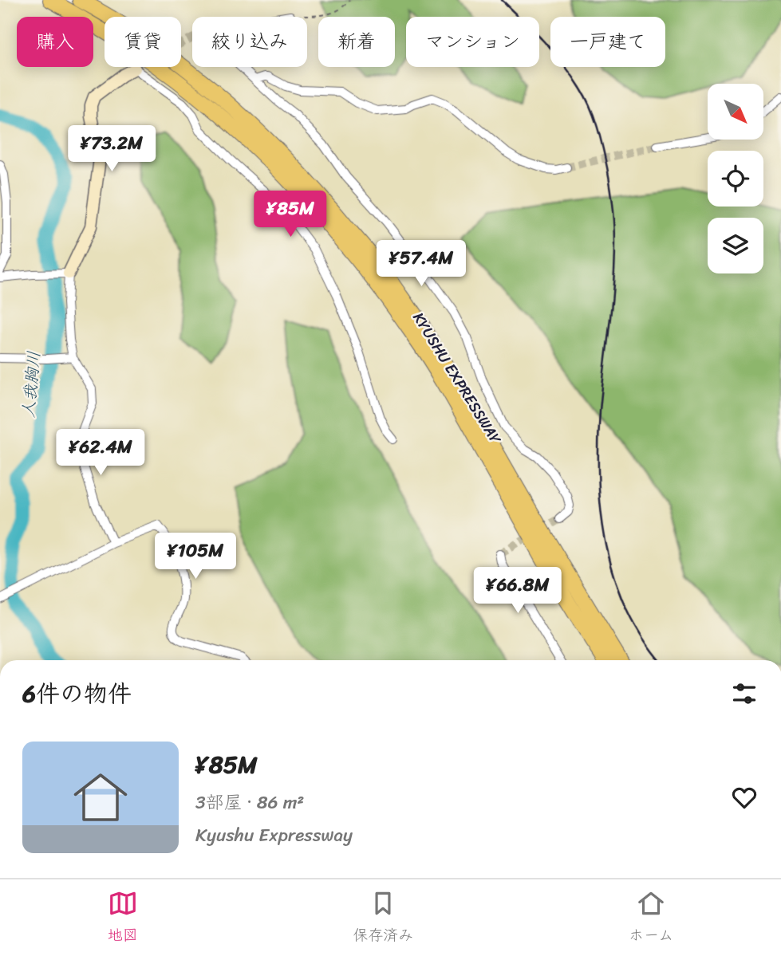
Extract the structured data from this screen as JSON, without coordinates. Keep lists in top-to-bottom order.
{
  "streets": {
    "highway": ["KYUSHU EXPRESSWAY"]
  },
  "water": ["人我胸川"],
  "north": "bottom right",
  "page": {
    "chip": [
      "購入",
      "賃貸",
      "絞り込み",
      "新着",
      "マンション",
      "一戸建て"
    ],
    "price": [
      "¥73.2M",
      "¥85M",
      "¥57.4M",
      "¥62.4M",
      "¥105M",
      "¥66.8M"
    ],
    "heading": "6件の物件",
    "list": [
      {
        "name": "¥85M",
        "note": "3部屋 · 86 m² · Kyushu Expressway"
      }
    ],
    "tabs": ["地図", "保存済み", "ホーム"]
  }
}
